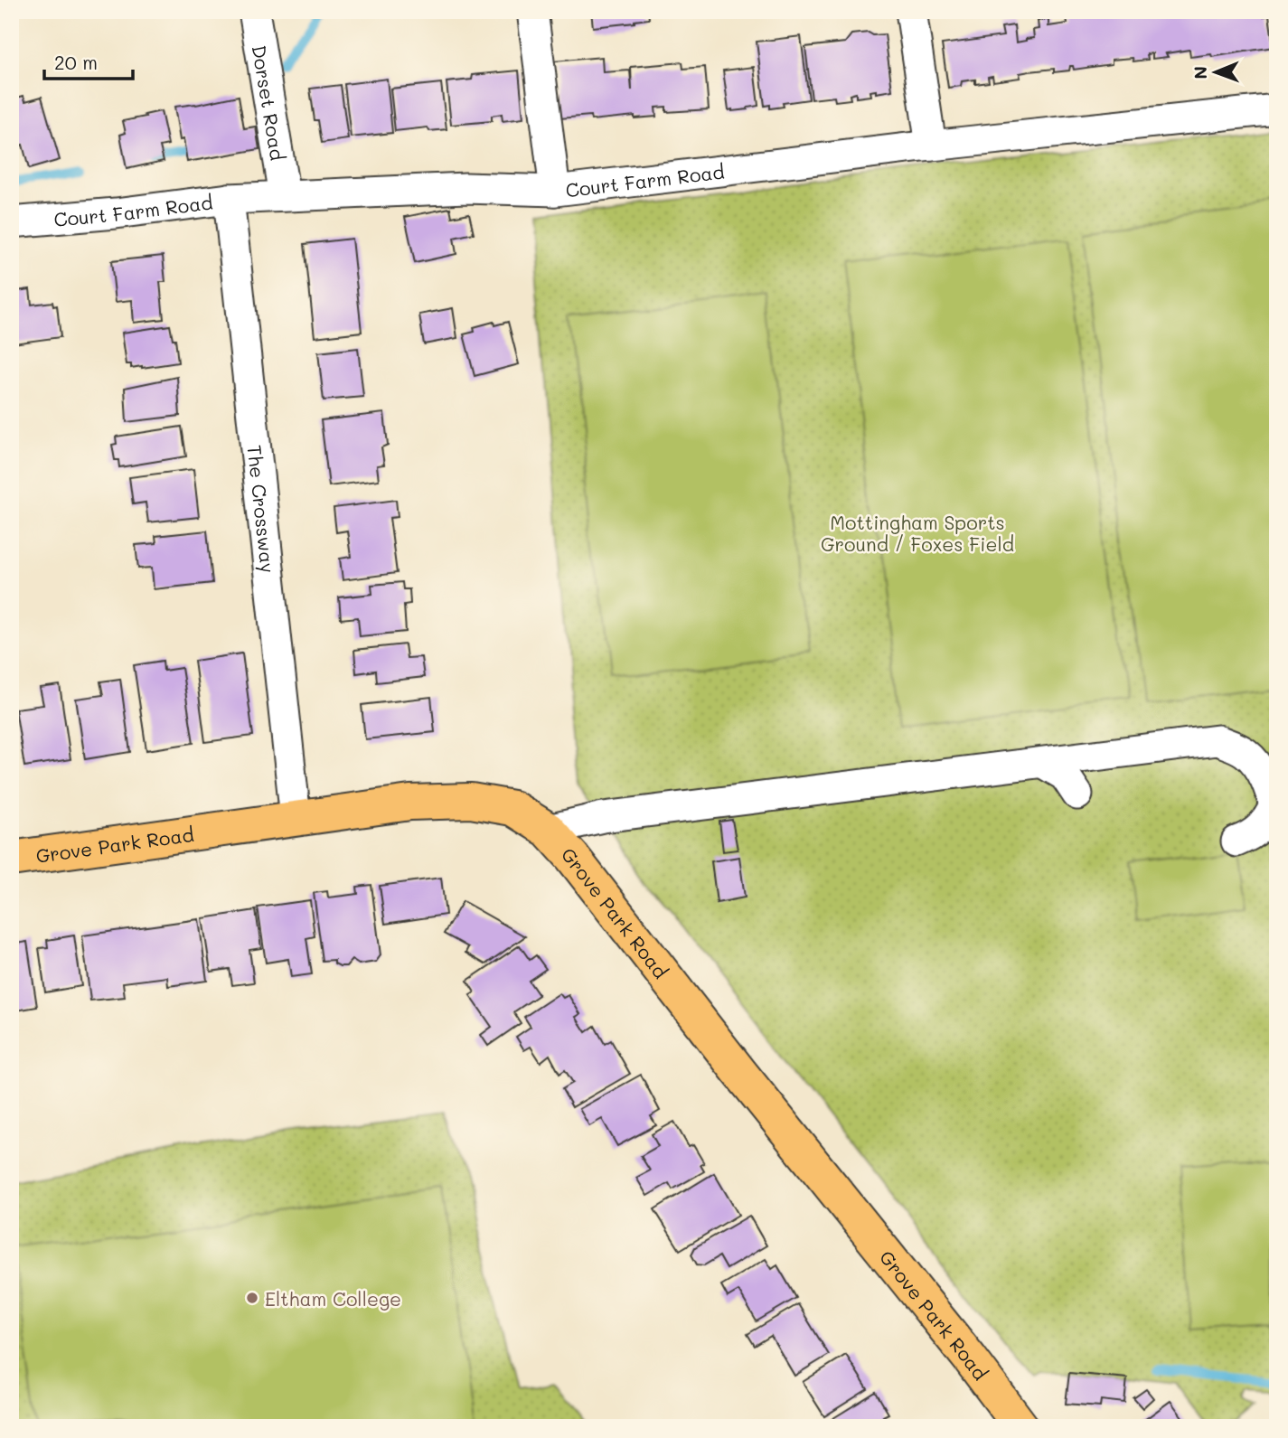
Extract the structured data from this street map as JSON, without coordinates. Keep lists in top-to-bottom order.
{
  "streets": {
    "main road": ["Grove Park Road"],
    "street": ["Dorset Road", "Court Farm Road", "The Crossway"]
  },
  "crossings": [
    ["Dorset Road", "Court Farm Road"],
    ["Court Farm Road", "The Crossway"],
    ["The Crossway", "Grove Park Road"]
  ],
  "parks": ["Mottingham Sports Ground / Foxes Field"],
  "places": ["Eltham College"],
  "scale_bar": "20 m",
  "north": "left"
}
